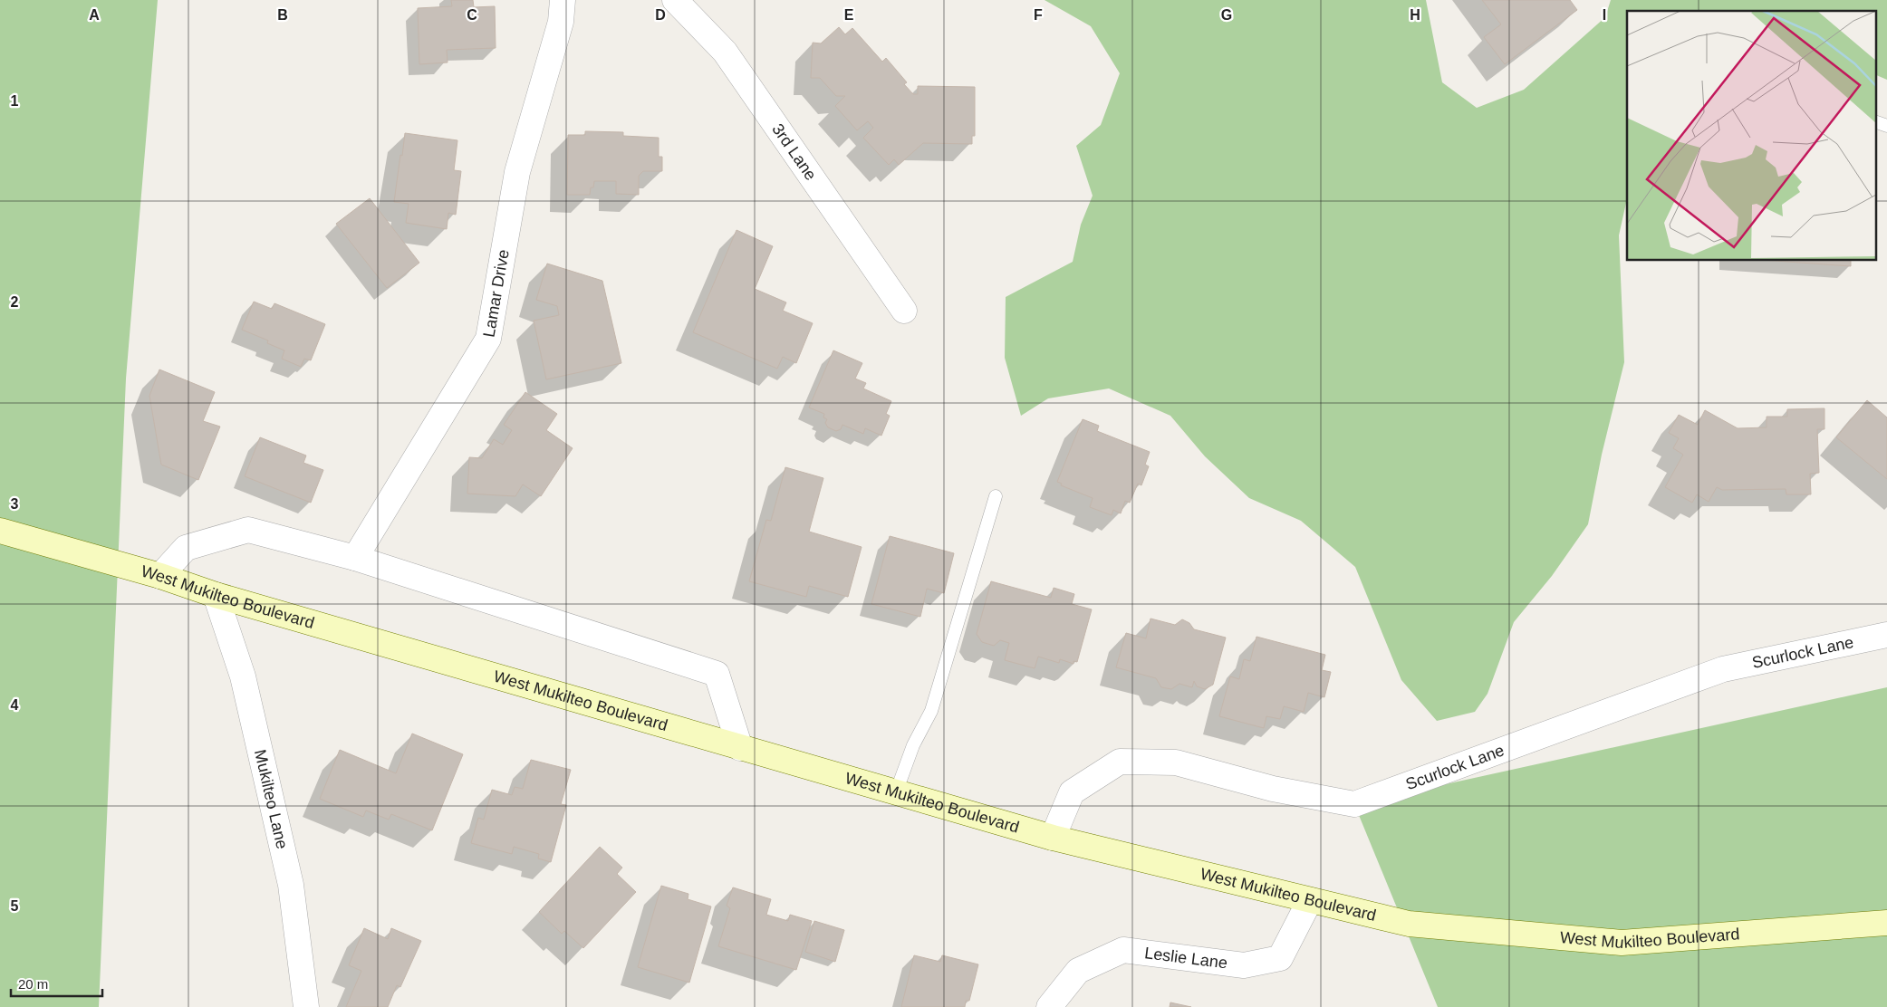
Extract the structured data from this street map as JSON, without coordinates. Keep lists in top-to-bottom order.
{
  "streets": {
    "main road": ["West Mukilteo Boulevard"],
    "street": [
      "3rd Lane",
      "Lamar Drive",
      "Scurlock Lane",
      "Mukilteo Lane",
      "Leslie Lane"
    ]
  },
  "crossings": [
    ["West Mukilteo Boulevard", "Scurlock Lane"],
    ["West Mukilteo Boulevard", "Mukilteo Lane"],
    ["West Mukilteo Boulevard", "Leslie Lane"]
  ],
  "scale_bar": "20 m",
  "grid": {
    "columns": [
      "A",
      "B",
      "C",
      "D",
      "E",
      "F",
      "G",
      "H",
      "I"
    ],
    "rows": [
      "1",
      "2",
      "3",
      "4",
      "5"
    ]
  }
}
